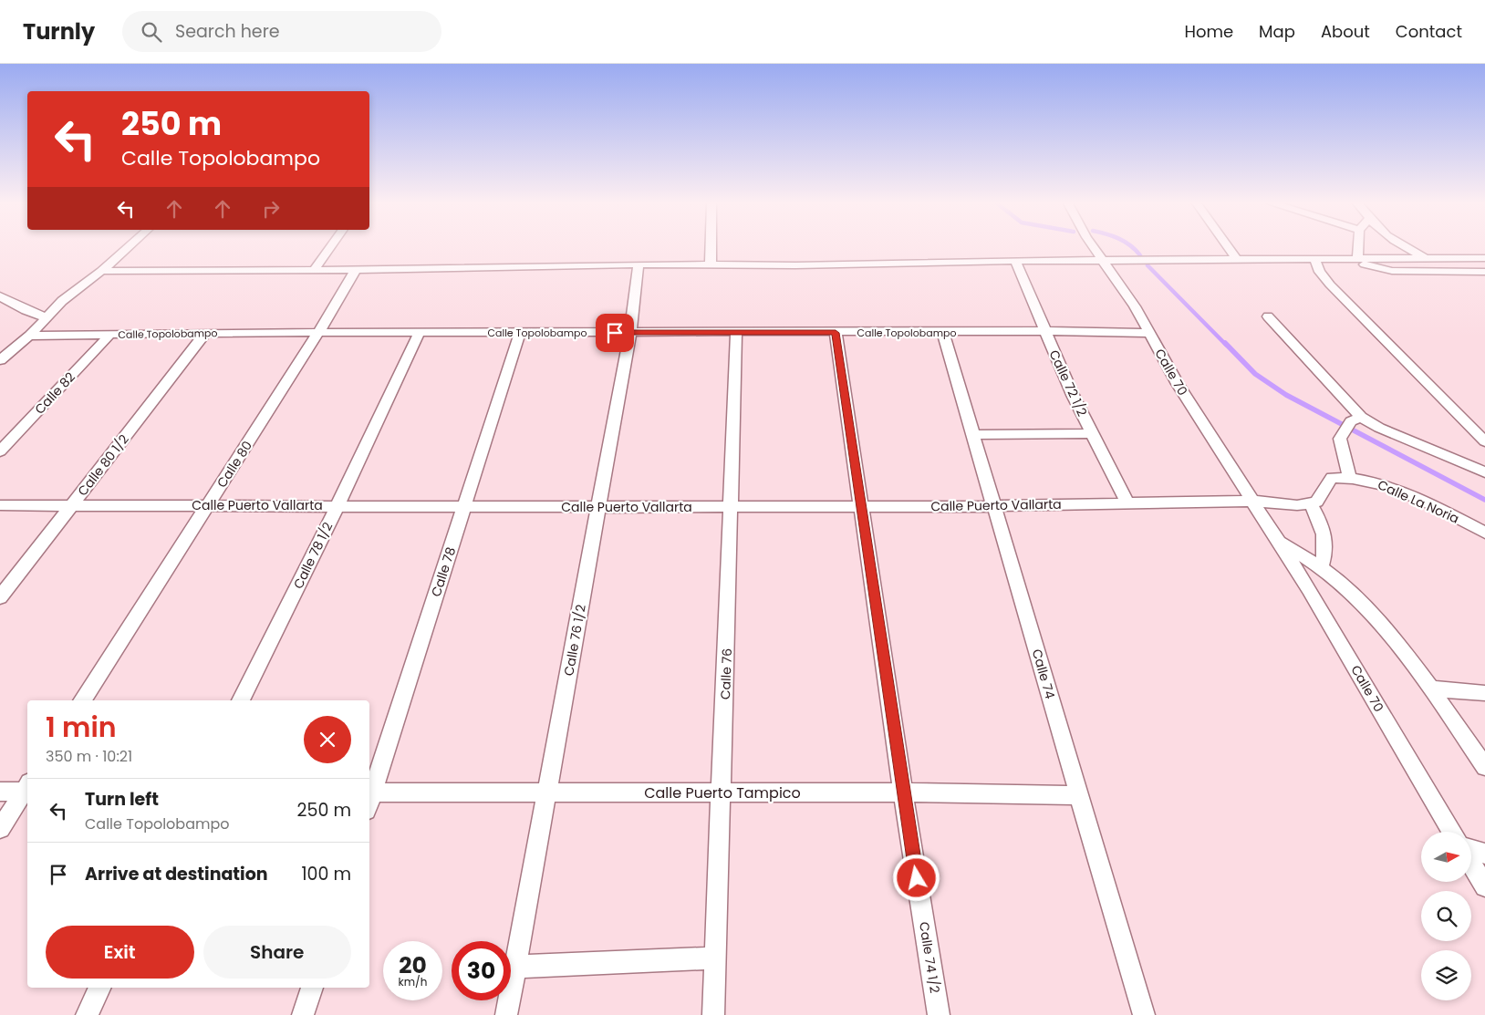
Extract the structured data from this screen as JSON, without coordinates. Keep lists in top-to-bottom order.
{
  "streets": {
    "street": [
      "Calle Topolobampo",
      "Calle 70",
      "Calle 72 1/2",
      "Calle 82",
      "Calle 80",
      "Calle 80 1/2",
      "Calle La Noria",
      "Calle Puerto Vallarta",
      "Calle 78 1/2",
      "Calle 78",
      "Calle 76 1/2",
      "Calle 76",
      "Calle 74",
      "Calle Puerto Tampico",
      "Calle 74 1/2"
    ]
  },
  "crossings": [
    ["Calle Topolobampo", "Calle 70"],
    ["Calle Topolobampo", "Calle 72 1/2"],
    ["Calle Topolobampo", "Calle 82"],
    ["Calle Topolobampo", "Calle 80"],
    ["Calle Topolobampo", "Calle 80 1/2"],
    ["Calle Topolobampo", "Calle 78 1/2"],
    ["Calle Topolobampo", "Calle 78"],
    ["Calle Topolobampo", "Calle 76 1/2"],
    ["Calle Topolobampo", "Calle 76"],
    ["Calle Topolobampo", "Calle 74"],
    ["Calle Topolobampo", "Calle 74 1/2"],
    ["Calle 70", "Calle Puerto Vallarta"],
    ["Calle 72 1/2", "Calle Puerto Vallarta"],
    ["Calle 80", "Calle Puerto Vallarta"],
    ["Calle 80 1/2", "Calle Puerto Vallarta"],
    ["Calle Puerto Vallarta", "Calle 78 1/2"],
    ["Calle Puerto Vallarta", "Calle 78"],
    ["Calle Puerto Vallarta", "Calle 76 1/2"],
    ["Calle Puerto Vallarta", "Calle 76"],
    ["Calle Puerto Vallarta", "Calle 74"],
    ["Calle Puerto Vallarta", "Calle 74 1/2"],
    ["Calle 78", "Calle Puerto Tampico"],
    ["Calle 76 1/2", "Calle Puerto Tampico"],
    ["Calle 76", "Calle Puerto Tampico"],
    ["Calle 74", "Calle Puerto Tampico"],
    ["Calle Puerto Tampico", "Calle 74 1/2"]
  ],
  "north": "right",
  "page": {
    "header": "Turnly",
    "search": "Search here",
    "nav": [
      "Home",
      "Map",
      "About",
      "Contact"
    ],
    "turn": ["250 m", "Calle Topolobampo"],
    "heading": ["1 min", "350 m · 10:21"],
    "list": [
      {
        "name": "Turn left",
        "note": "Calle Topolobampo",
        "value": "250 m"
      },
      {
        "name": "Arrive at destination",
        "value": "100 m"
      }
    ],
    "buttons": ["Exit", "Share"],
    "speed": "20 km/h",
    "limit": "30"
  }
}
